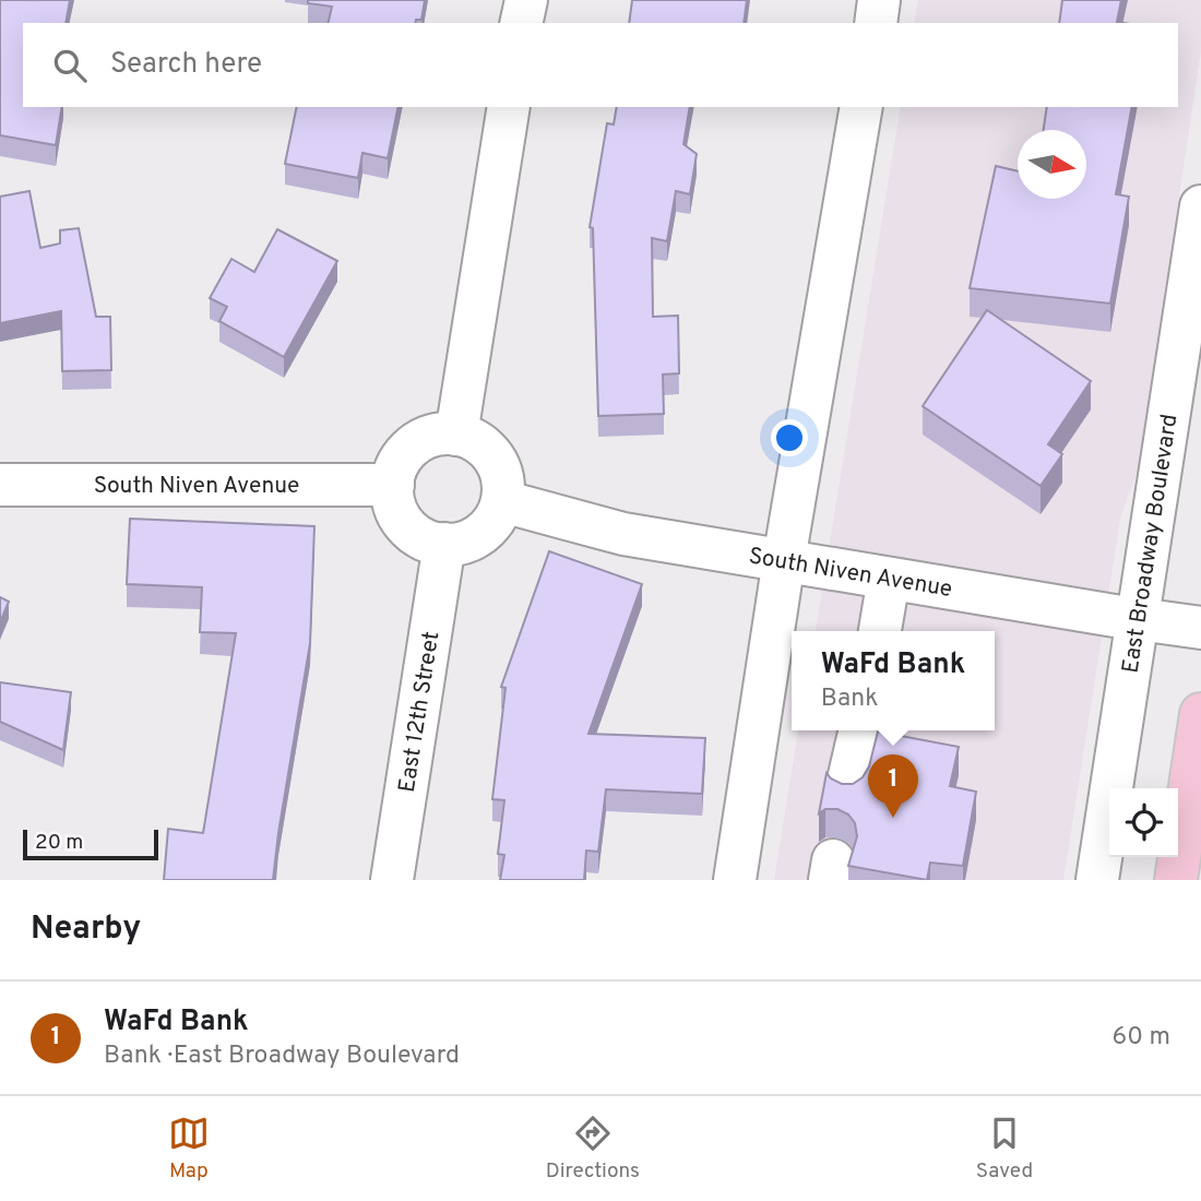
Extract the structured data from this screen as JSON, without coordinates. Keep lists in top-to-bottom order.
{
  "streets": {
    "street": ["South Niven Avenue", "East Broadway Boulevard", "East 12th Street"]
  },
  "crossings": [
    ["South Niven Avenue", "East Broadway Boulevard"],
    ["South Niven Avenue", "East 12th Street"]
  ],
  "scale_bar": "20 m",
  "north": "right",
  "page": {
    "search": "Search here",
    "popup": ["WaFd Bank", "Bank"],
    "pins": "1",
    "scale": "20 m",
    "heading": "Nearby",
    "list": [
      {
        "mark": "1",
        "name": "WaFd Bank",
        "note": "Bank · East Broadway Boulevard",
        "value": "60 m"
      }
    ],
    "nav": ["Map", "Directions", "Saved"]
  }
}
